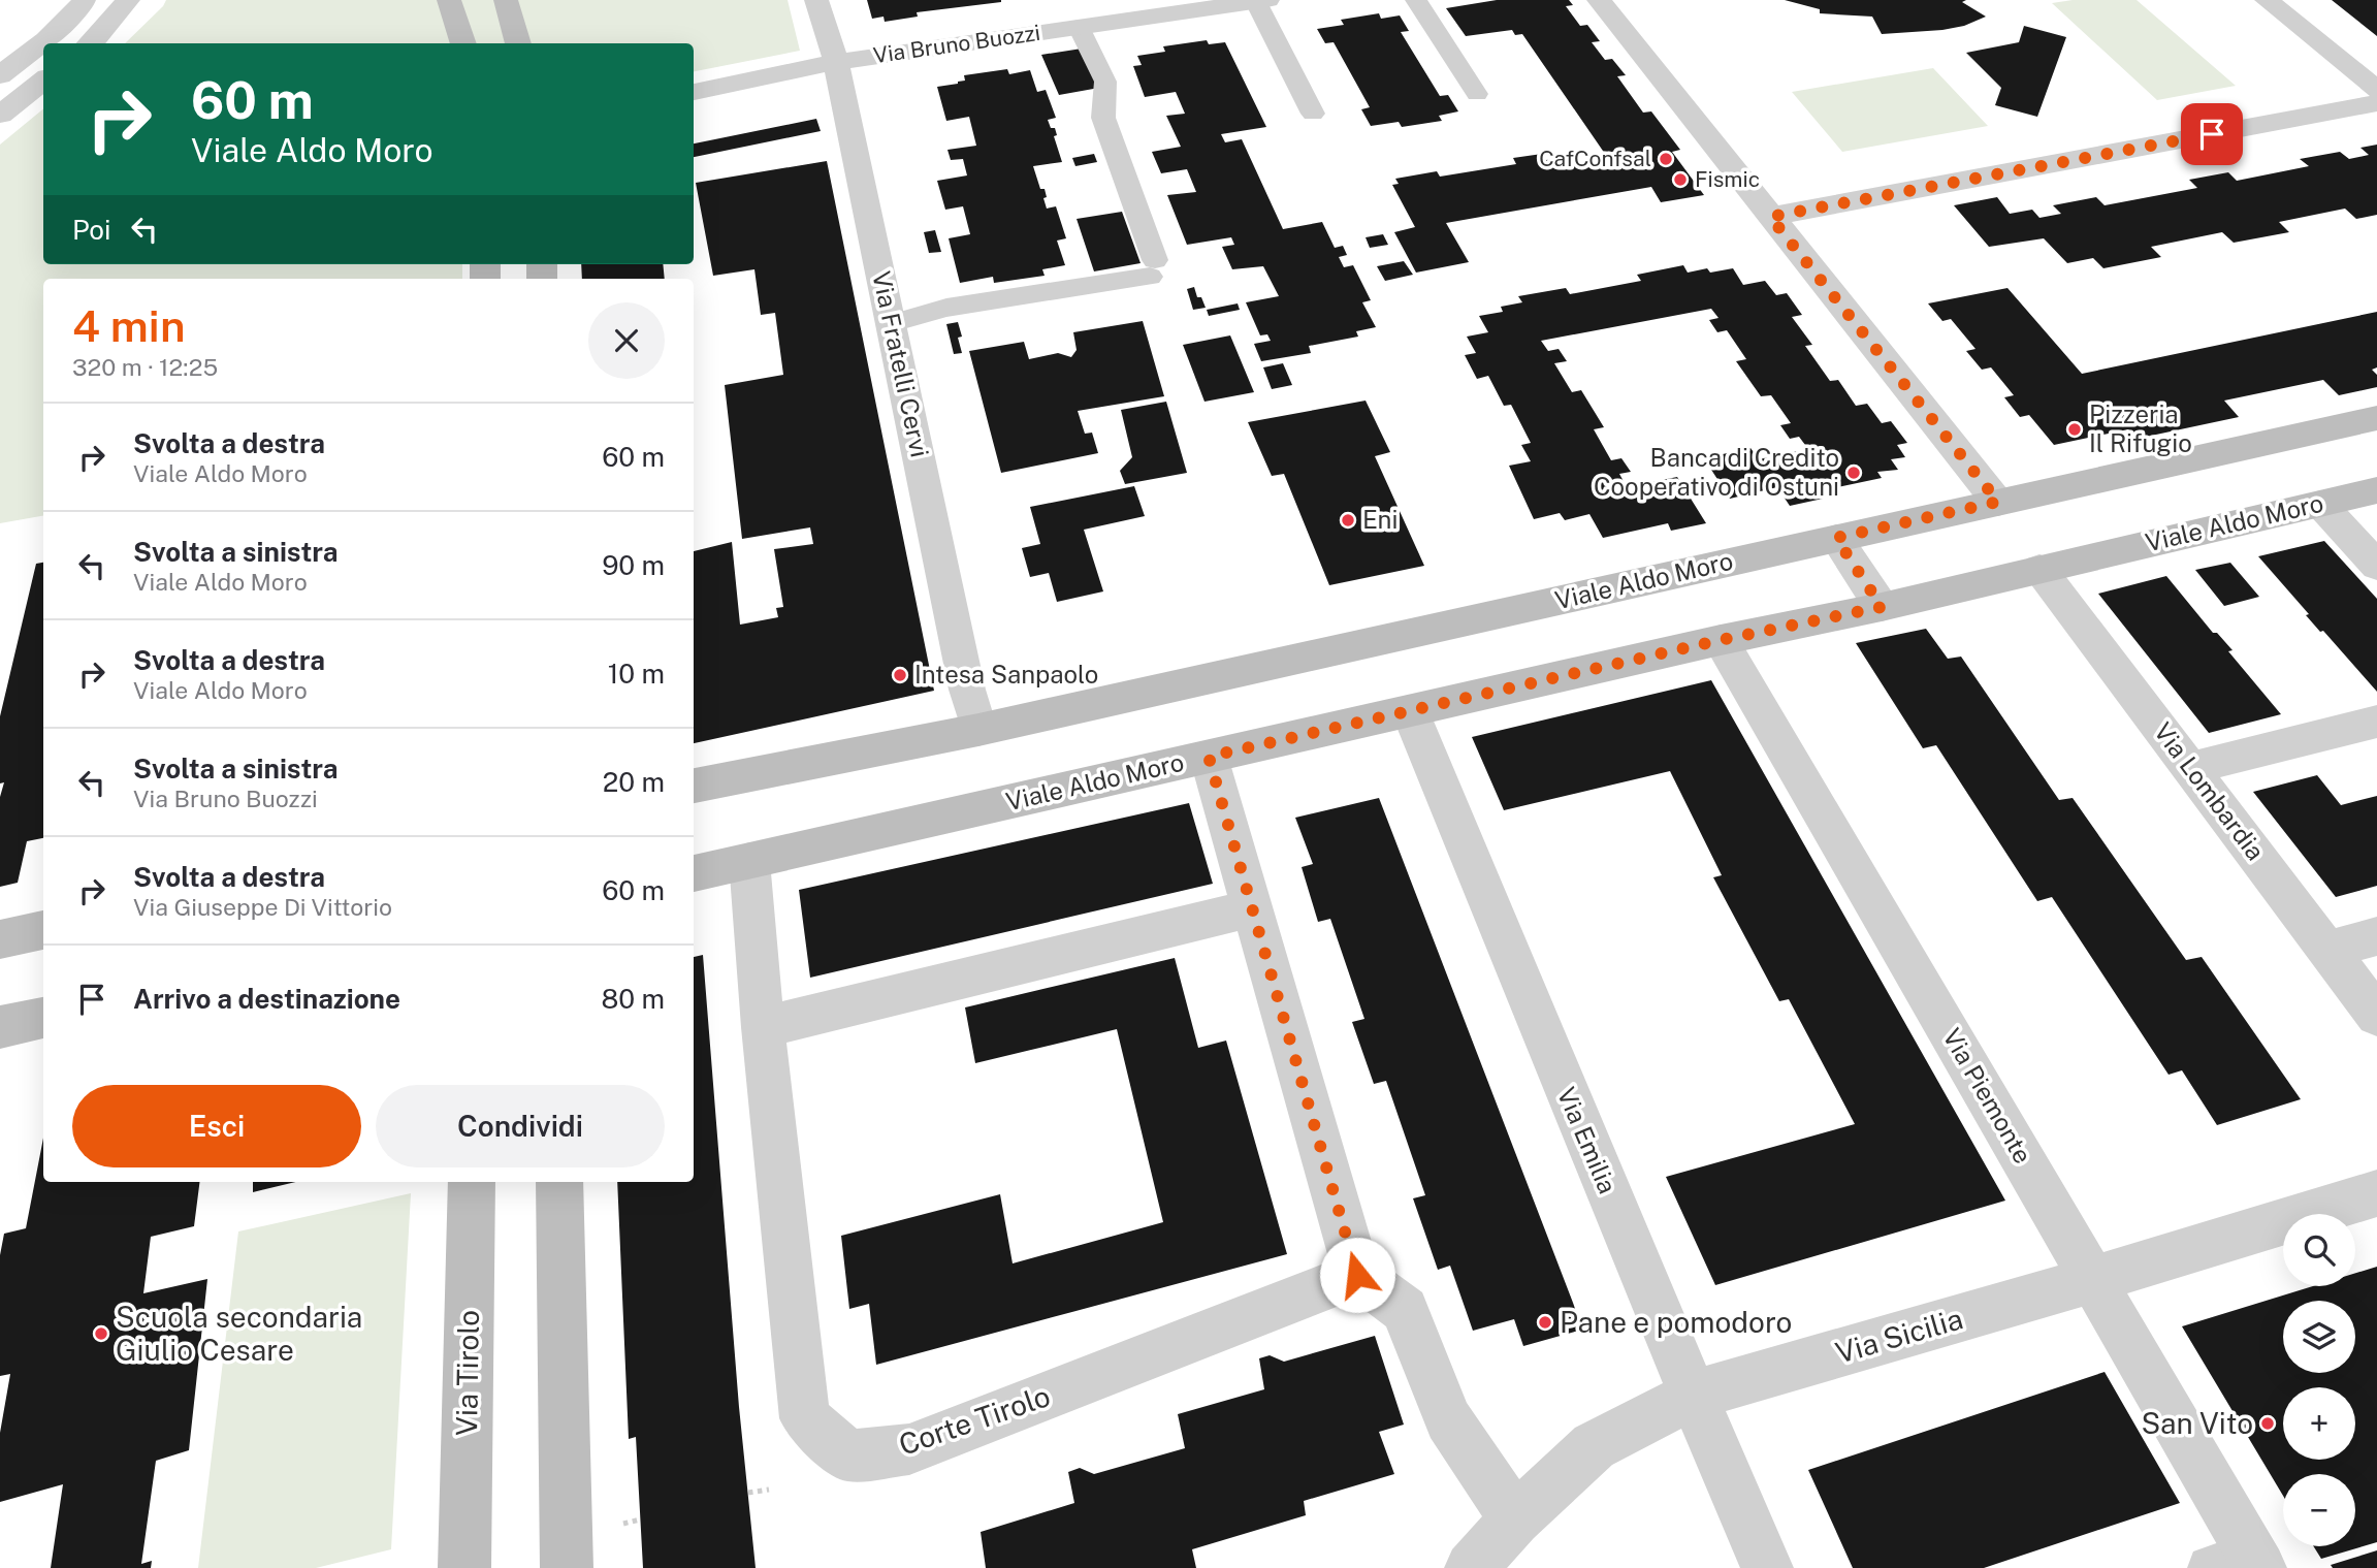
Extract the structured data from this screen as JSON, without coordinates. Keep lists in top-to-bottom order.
{
  "streets": {
    "street": [
      "Via Bruno Buozzi",
      "Via Fratelli Cervi",
      "Viale Aldo Moro",
      "Via Lombardia",
      "Via Piemonte",
      "Via Emilia",
      "Via Sicilia",
      "Via Tirolo",
      "Corte Tirolo"
    ]
  },
  "crossings": [
    ["Via Bruno Buozzi", "Via Fratelli Cervi"],
    ["Via Fratelli Cervi", "Viale Aldo Moro"],
    ["Viale Aldo Moro", "Via Lombardia"],
    ["Viale Aldo Moro", "Via Piemonte"],
    ["Viale Aldo Moro", "Via Emilia"],
    ["Viale Aldo Moro", "Corte Tirolo"],
    ["Via Piemonte", "Via Sicilia"],
    ["Via Emilia", "Via Sicilia"]
  ],
  "places": [
    "CafConfsal",
    "Fismic",
    "Pizzeria Il Rifugio",
    "Banca di Credito Cooperativo di Ostuni",
    "Eni",
    "Intesa Sanpaolo",
    "Pane e pomodoro",
    "Scuola secondaria Giulio Cesare",
    "San Vito"
  ],
  "page": {
    "turn": ["60 m", "Viale Aldo Moro"],
    "then": "Poi",
    "heading": ["4 min", "320 m · 12:25"],
    "list": [
      {
        "name": "Svolta a destra",
        "note": "Viale Aldo Moro",
        "value": "60 m"
      },
      {
        "name": "Svolta a sinistra",
        "note": "Viale Aldo Moro",
        "value": "90 m"
      },
      {
        "name": "Svolta a destra",
        "note": "Viale Aldo Moro",
        "value": "10 m"
      },
      {
        "name": "Svolta a sinistra",
        "note": "Via Bruno Buozzi",
        "value": "20 m"
      },
      {
        "name": "Svolta a destra",
        "note": "Via Giuseppe Di Vittorio",
        "value": "60 m"
      },
      {
        "name": "Arrivo a destinazione",
        "value": "80 m"
      }
    ],
    "buttons": ["Esci", "Condividi"],
    "map_buttons": ["+", "−"]
  }
}
